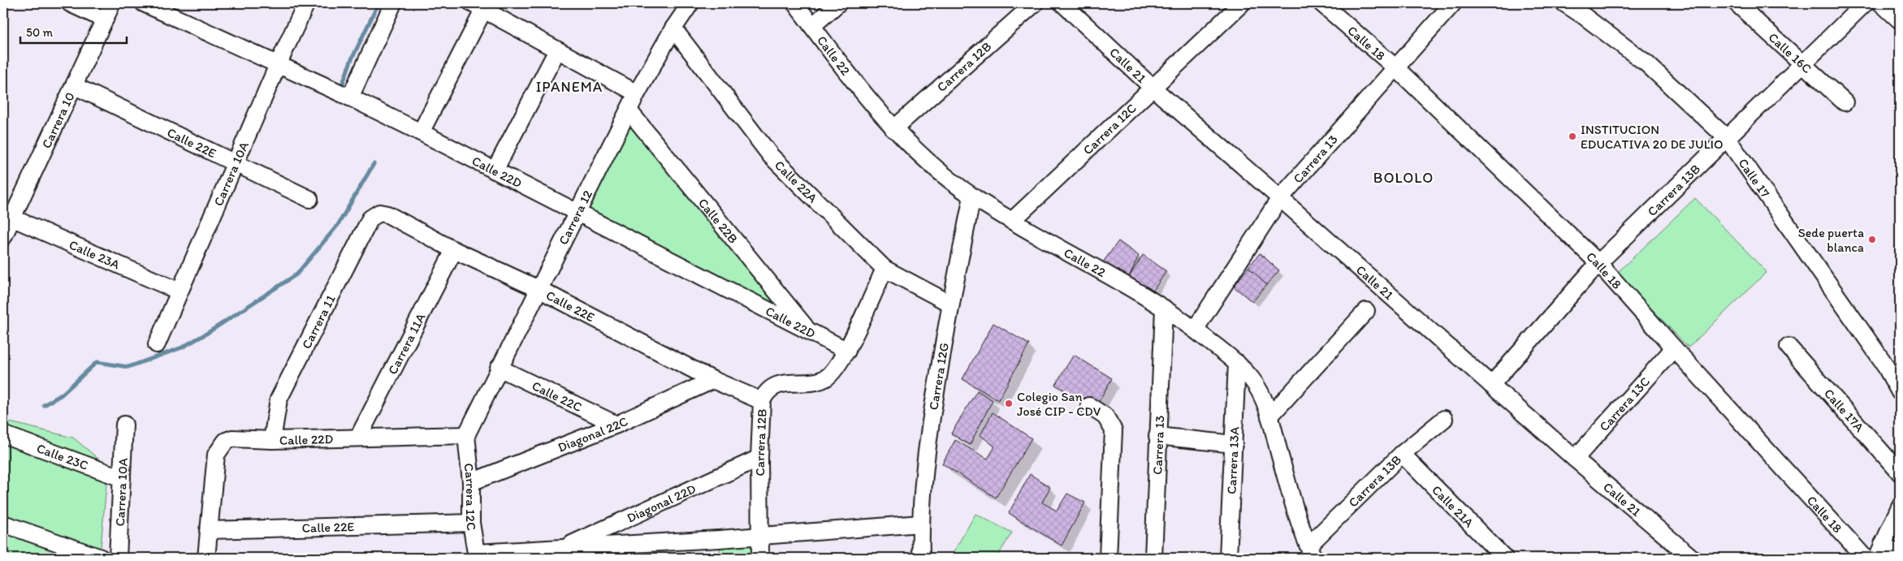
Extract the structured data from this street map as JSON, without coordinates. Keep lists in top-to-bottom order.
{
  "streets": {
    "street": [
      "Calle 18",
      "Calle 16C",
      "Calle 22",
      "Calle 21",
      "Carrera 12B",
      "Carrera 10",
      "Carrera 12C",
      "Calle 22E",
      "Carrera 13",
      "Calle 22D",
      "Carrera 10A",
      "Calle 17",
      "Calle 22A",
      "Carrera 13B",
      "Carrera 12",
      "Calle 22B",
      "Calle 23A",
      "Carrera 11",
      "Carrera 11A",
      "Carrera 12G",
      "Calle 22C",
      "Carrera 13C",
      "Calle 17A",
      "Diagonal 22C",
      "Calle 23C",
      "Carrera 13A",
      "Diagonal 22D",
      "Calle 21A"
    ]
  },
  "crossings": [
    ["Calle 18", "Carrera 13"],
    ["Calle 18", "Carrera 13B"],
    ["Calle 18", "Carrera 13C"],
    ["Calle 16C", "Carrera 13B"],
    ["Calle 22", "Carrera 12B"],
    ["Calle 22", "Carrera 12C"],
    ["Calle 22", "Carrera 13"],
    ["Calle 22", "Carrera 13B"],
    ["Calle 22", "Carrera 12G"],
    ["Calle 22", "Carrera 13A"],
    ["Calle 21", "Carrera 12C"],
    ["Calle 21", "Carrera 13"],
    ["Calle 21", "Carrera 13B"],
    ["Calle 21", "Carrera 13C"],
    ["Carrera 12B", "Calle 22E"],
    ["Carrera 12B", "Calle 22D"],
    ["Carrera 12B", "Calle 22A"],
    ["Carrera 12B", "Diagonal 22D"],
    ["Carrera 10", "Calle 22E"],
    ["Carrera 10", "Calle 23A"],
    ["Carrera 12C", "Calle 22E"],
    ["Carrera 12C", "Calle 22D"],
    ["Carrera 12C", "Carrera 12"],
    ["Carrera 12C", "Diagonal 22C"],
    ["Calle 22E", "Calle 22D"],
    ["Calle 22E", "Carrera 10A"],
    ["Calle 22E", "Carrera 12"],
    ["Calle 22E", "Carrera 11"],
    ["Calle 22E", "Carrera 11A"],
    ["Calle 22E", "Diagonal 22C"],
    ["Calle 22D", "Carrera 10A"],
    ["Calle 22D", "Carrera 12"],
    ["Calle 22D", "Calle 22B"],
    ["Calle 22D", "Carrera 11"],
    ["Calle 22D", "Carrera 11A"],
    ["Carrera 10A", "Calle 23A"],
    ["Carrera 10A", "Calle 23C"],
    ["Calle 17", "Carrera 13B"],
    ["Calle 22A", "Carrera 12"],
    ["Calle 22A", "Carrera 12G"],
    ["Carrera 13B", "Calle 21A"],
    ["Carrera 12", "Calle 22B"],
    ["Carrera 12", "Calle 22C"],
    ["Calle 22C", "Diagonal 22C"]
  ],
  "districts": ["IPANEMA", "BOLOLO"],
  "places": ["INSTITUCION EDUCATIVA 20 DE JULIO", "Sede puerta blanca", "Colegio San José CIP - CDV"],
  "scale_bar": "50 m"
}
